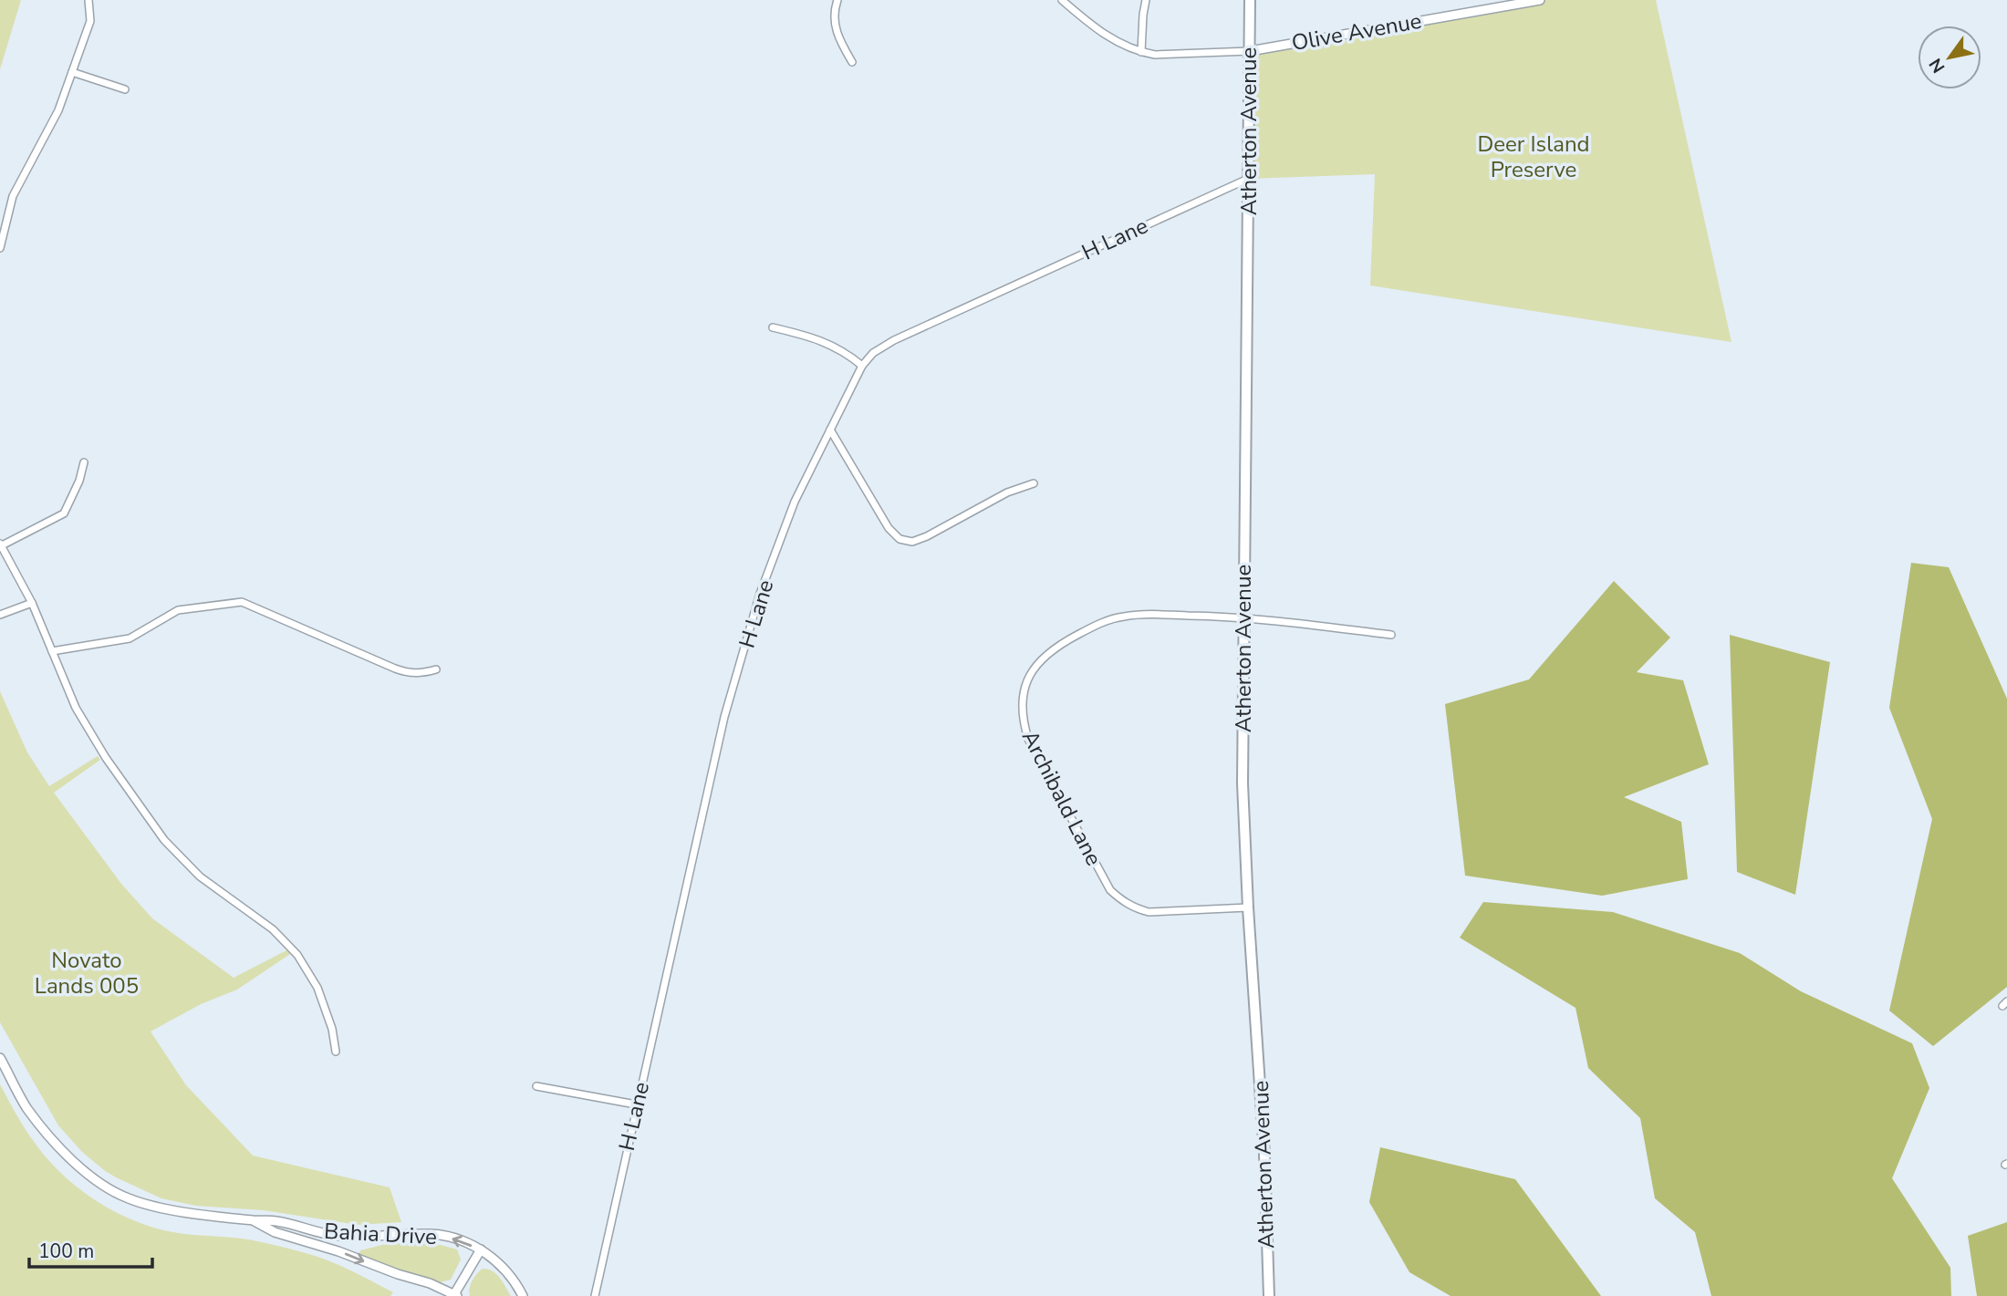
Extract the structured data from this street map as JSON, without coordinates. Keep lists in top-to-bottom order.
{
  "streets": {
    "main road": ["Atherton Avenue"],
    "street": [
      "Olive Avenue",
      "H Lane",
      "Archibald Lane",
      "Bahia Drive"
    ]
  },
  "crossings": [
    ["Olive Avenue", "Atherton Avenue"],
    ["Atherton Avenue", "H Lane"],
    ["Atherton Avenue", "Archibald Lane"]
  ],
  "parks": ["Deer Island Preserve", "Novato Lands 005"],
  "scale_bar": "100 m",
  "north": "bottom left"
}
